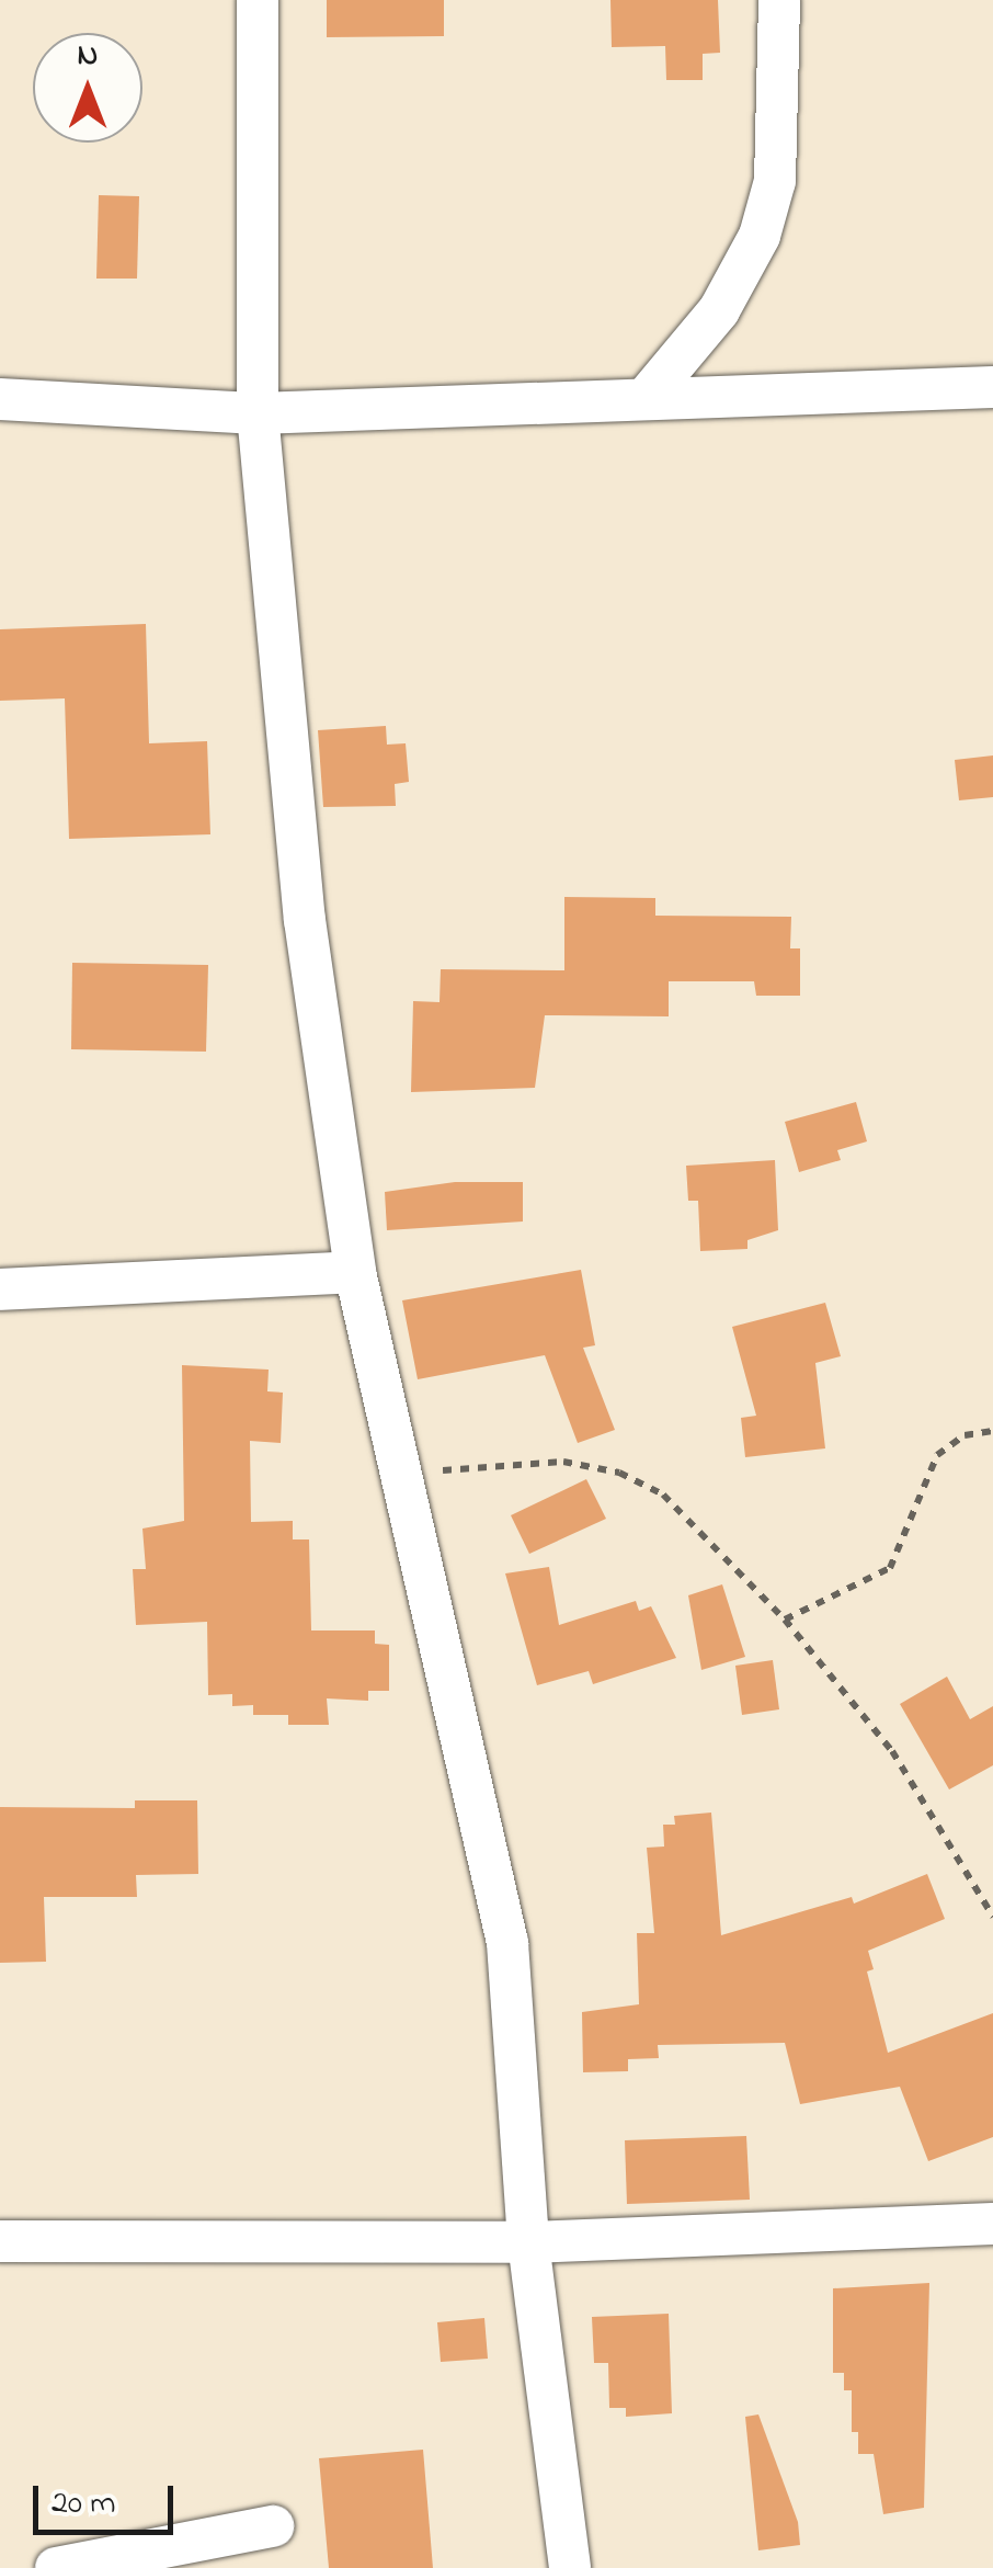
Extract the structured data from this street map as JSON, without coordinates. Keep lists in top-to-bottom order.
{
  "scale_bar": "20 m",
  "north": "top"
}
